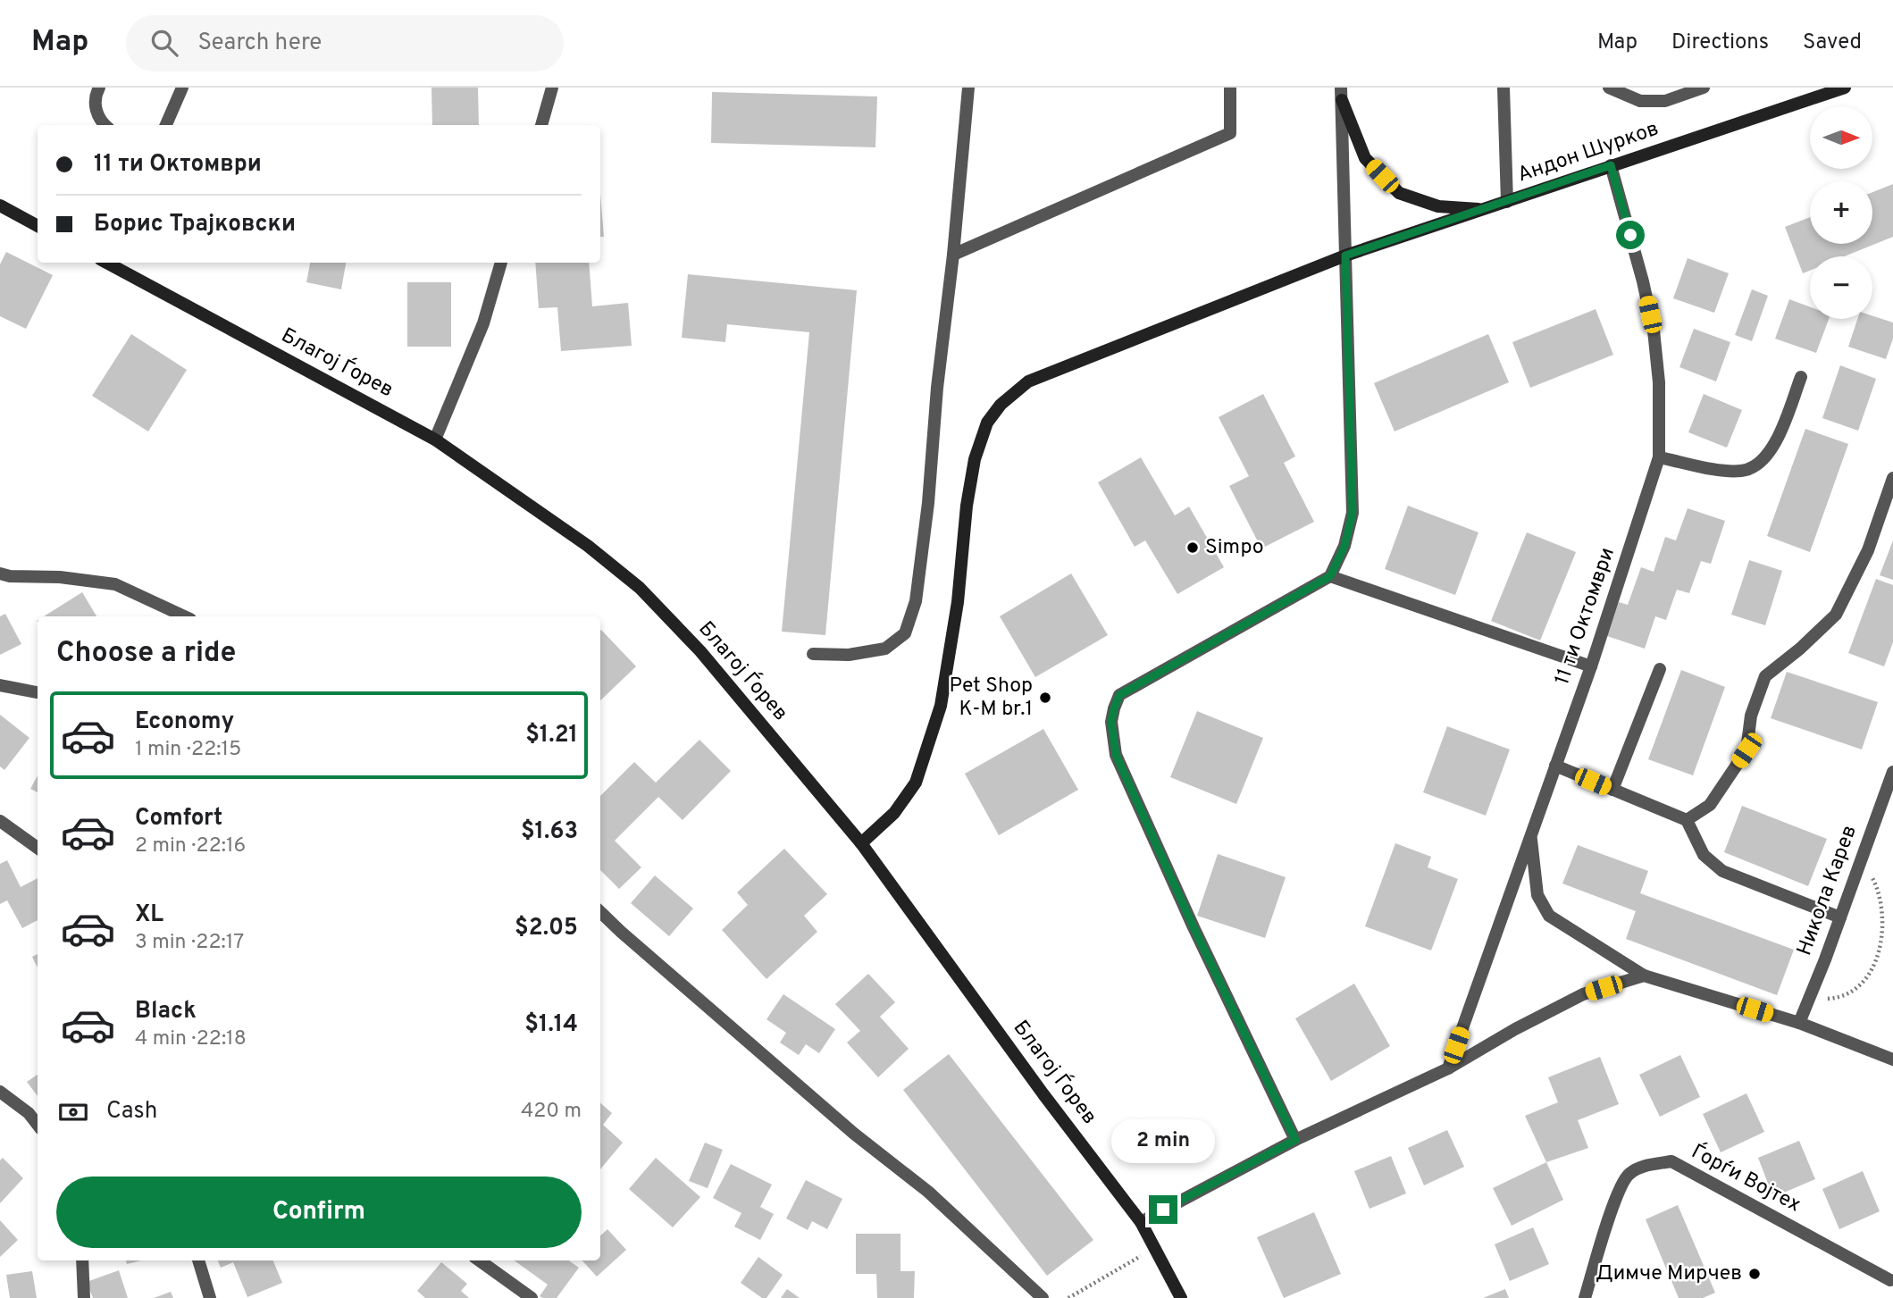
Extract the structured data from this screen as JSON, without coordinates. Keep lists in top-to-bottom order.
{
  "streets": {
    "main road": ["Андон Шурков", "Благој Ѓорев"],
    "street": ["11 ти Октомври", "Никола Карев", "Ѓорѓи Војтех"]
  },
  "crossings": [
    ["Андон Шурков", "Благој Ѓорев"],
    ["Андон Шурков", "11 ти Октомври"]
  ],
  "places": ["Simpo", "Pet Shop K-M br.1", "Димче Мирчев"],
  "north": "right",
  "page": {
    "header": "Map",
    "search": "Search here",
    "nav": ["Map", "Directions", "Saved"],
    "map_buttons": ["+", "−"],
    "banner": ["11 ти Октомври", "Борис Трајковски"],
    "heading": "Choose a ride",
    "list": [
      {
        "name": "Economy",
        "note": "1 min · 22:15",
        "value": "$1.21"
      },
      {
        "name": "Comfort",
        "note": "2 min · 22:16",
        "value": "$1.63"
      },
      {
        "name": "XL",
        "note": "3 min · 22:17",
        "value": "$2.05"
      },
      {
        "name": "Black",
        "note": "4 min · 22:18",
        "value": "$1.14"
      }
    ],
    "pay": ["Cash", "420 m"],
    "bubble": "2 min",
    "buttons": "Confirm"
  }
}
